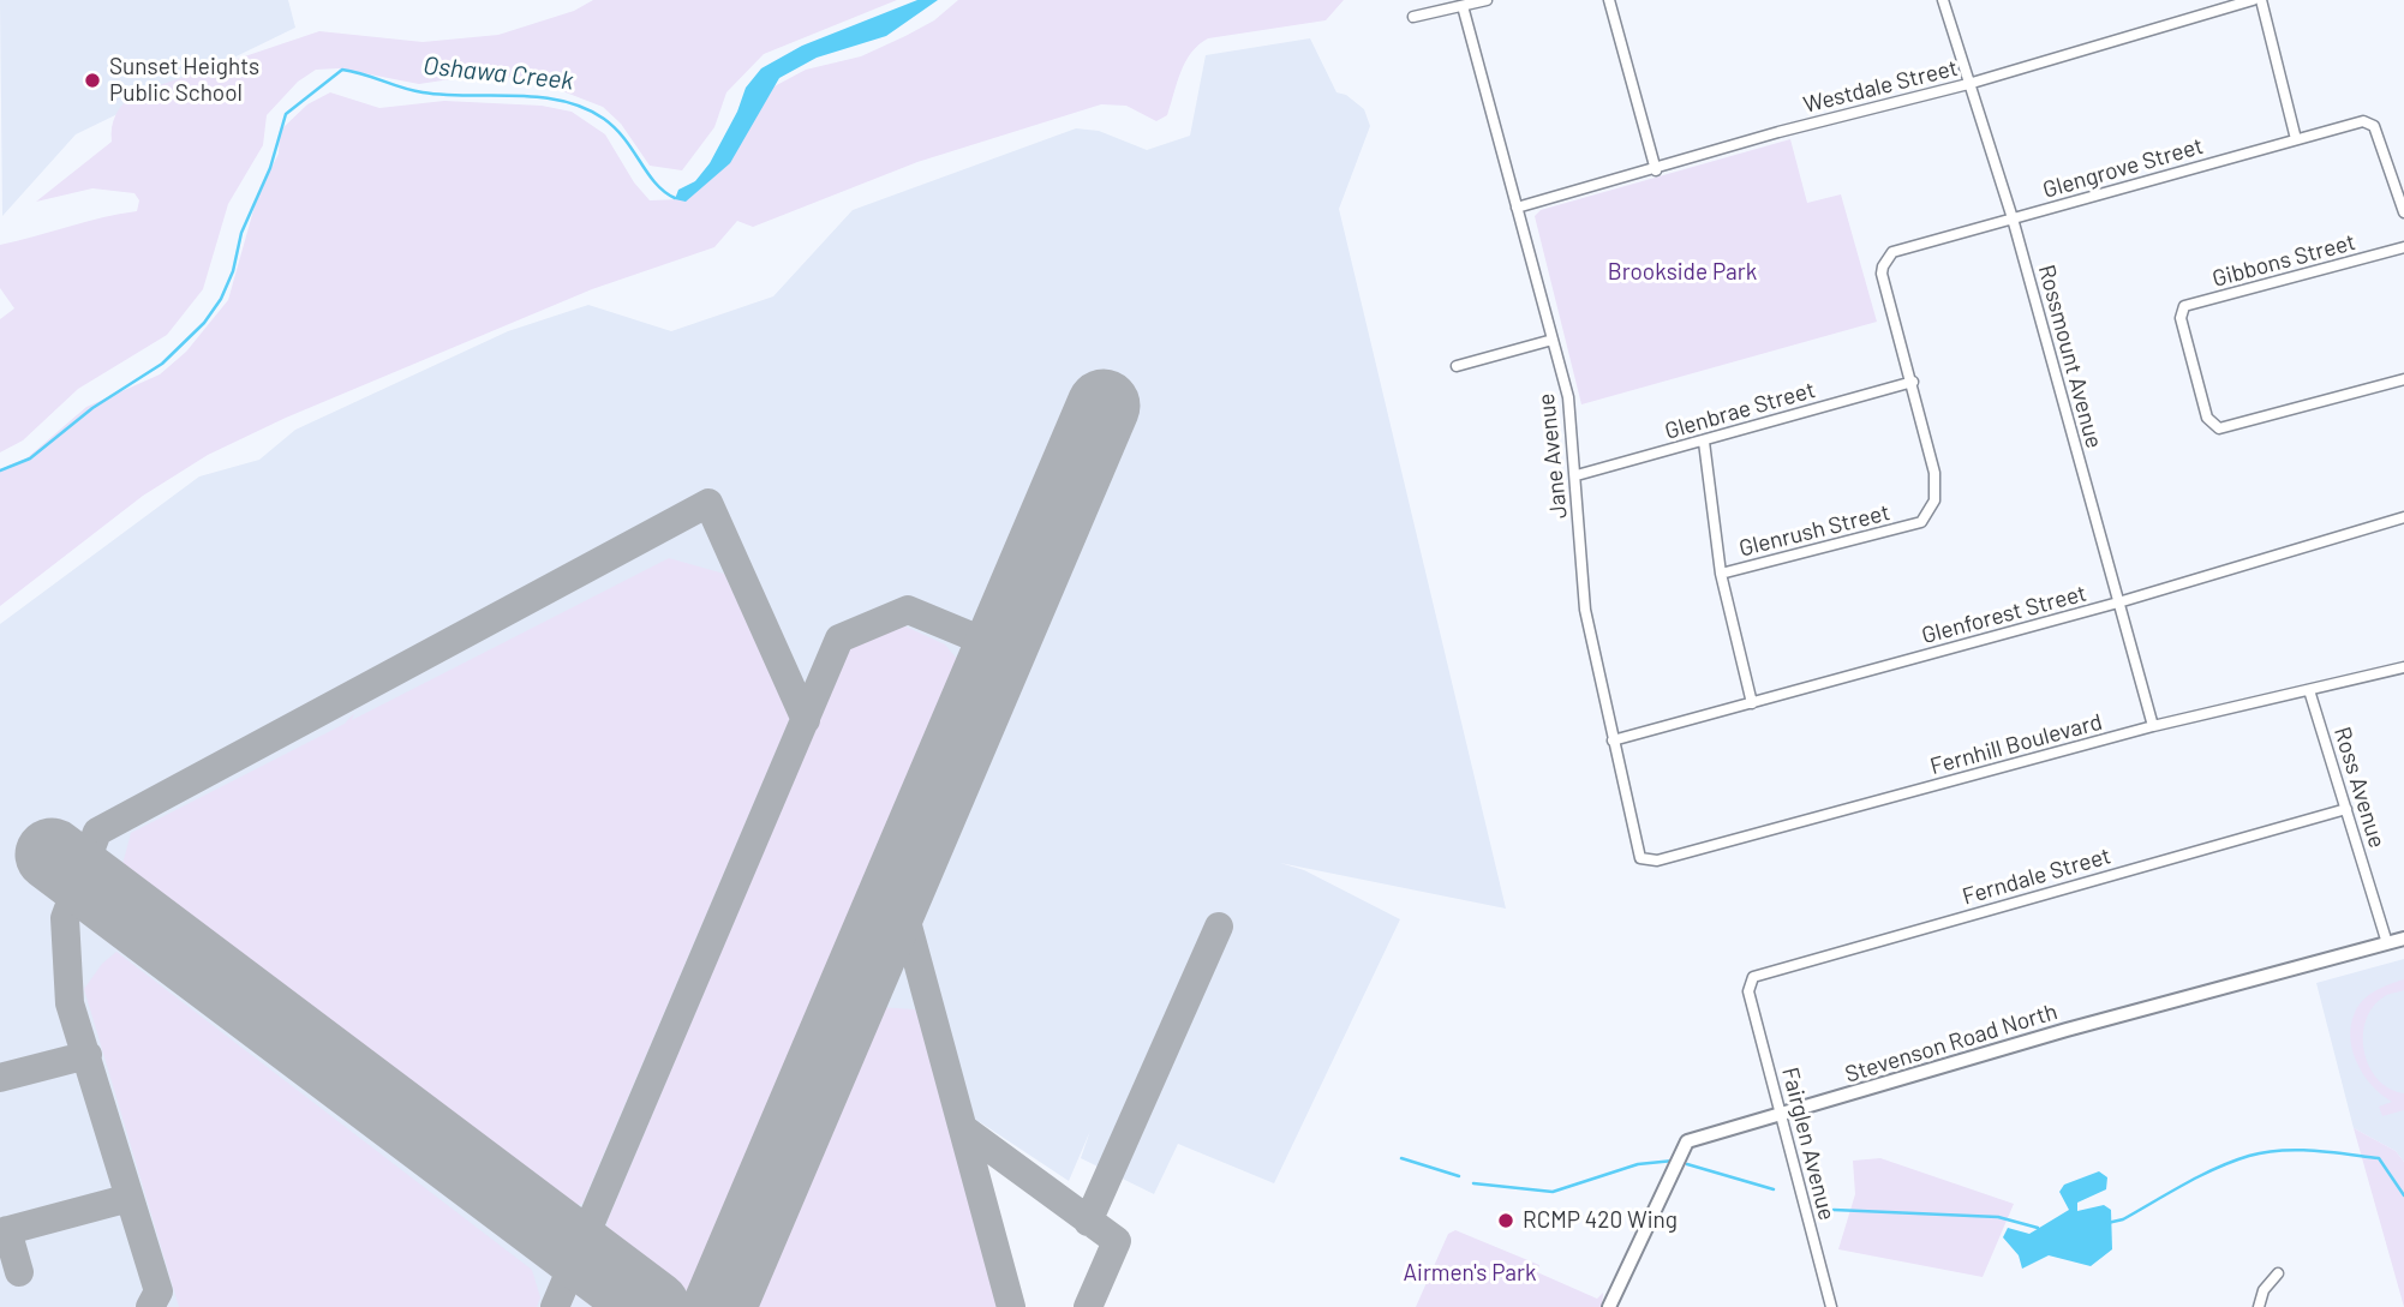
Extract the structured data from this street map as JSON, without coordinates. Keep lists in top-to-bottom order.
{
  "streets": {
    "street": [
      "Westdale Street",
      "Glengrove Street",
      "Gibbons Street",
      "Rossmount Avenue",
      "Glenbrae Street",
      "Jane Avenue",
      "Glenrush Street",
      "Glenforest Street",
      "Fernhill Boulevard",
      "Ross Avenue",
      "Ferndale Street",
      "Stevenson Road North",
      "Fairglen Avenue"
    ]
  },
  "crossings": [
    ["Westdale Street", "Rossmount Avenue"],
    ["Westdale Street", "Jane Avenue"],
    ["Glengrove Street", "Rossmount Avenue"],
    ["Glengrove Street", "Glenrush Street"],
    ["Rossmount Avenue", "Glenforest Street"],
    ["Rossmount Avenue", "Fernhill Boulevard"],
    ["Glenbrae Street", "Jane Avenue"],
    ["Glenbrae Street", "Glenrush Street"],
    ["Jane Avenue", "Glenforest Street"],
    ["Jane Avenue", "Fernhill Boulevard"],
    ["Fernhill Boulevard", "Ross Avenue"],
    ["Ross Avenue", "Ferndale Street"],
    ["Ross Avenue", "Stevenson Road North"],
    ["Ferndale Street", "Fairglen Avenue"],
    ["Stevenson Road North", "Fairglen Avenue"]
  ],
  "water": ["Oshawa Creek"],
  "parks": ["Brookside Park", "Airmen's Park"],
  "places": ["Sunset Heights Public School", "RCMP 420 Wing"]
}
